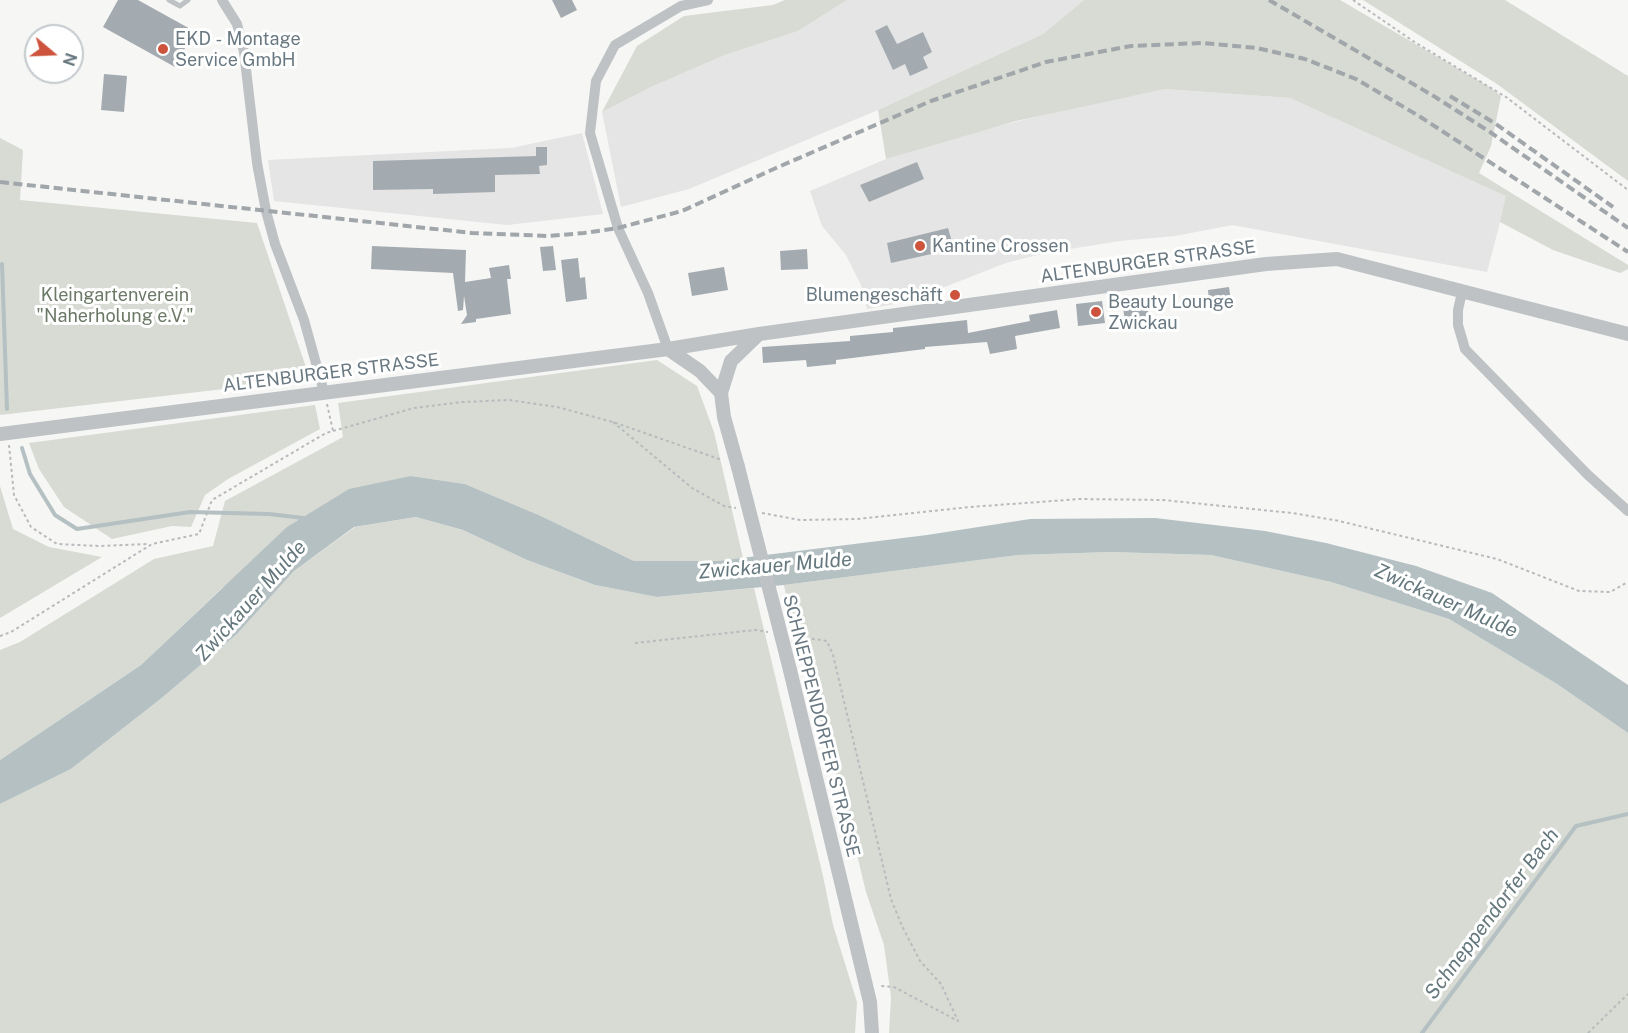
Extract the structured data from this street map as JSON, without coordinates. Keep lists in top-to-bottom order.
{
  "streets": {
    "street": ["ALTENBURGER STRASSE", "SCHNEPPENDORFER STRASSE"]
  },
  "crossings": [
    ["ALTENBURGER STRASSE", "SCHNEPPENDORFER STRASSE"]
  ],
  "water": ["Zwickauer Mulde", "Schneppendorfer Bach"],
  "parks": ["Kleingartenverein \"Naherholung e.V.\""],
  "places": [
    "EKD - Montage Service GmbH",
    "Kantine Crossen",
    "Blumengeschäft",
    "Beauty Lounge Zwickau"
  ],
  "north": "right"
}
